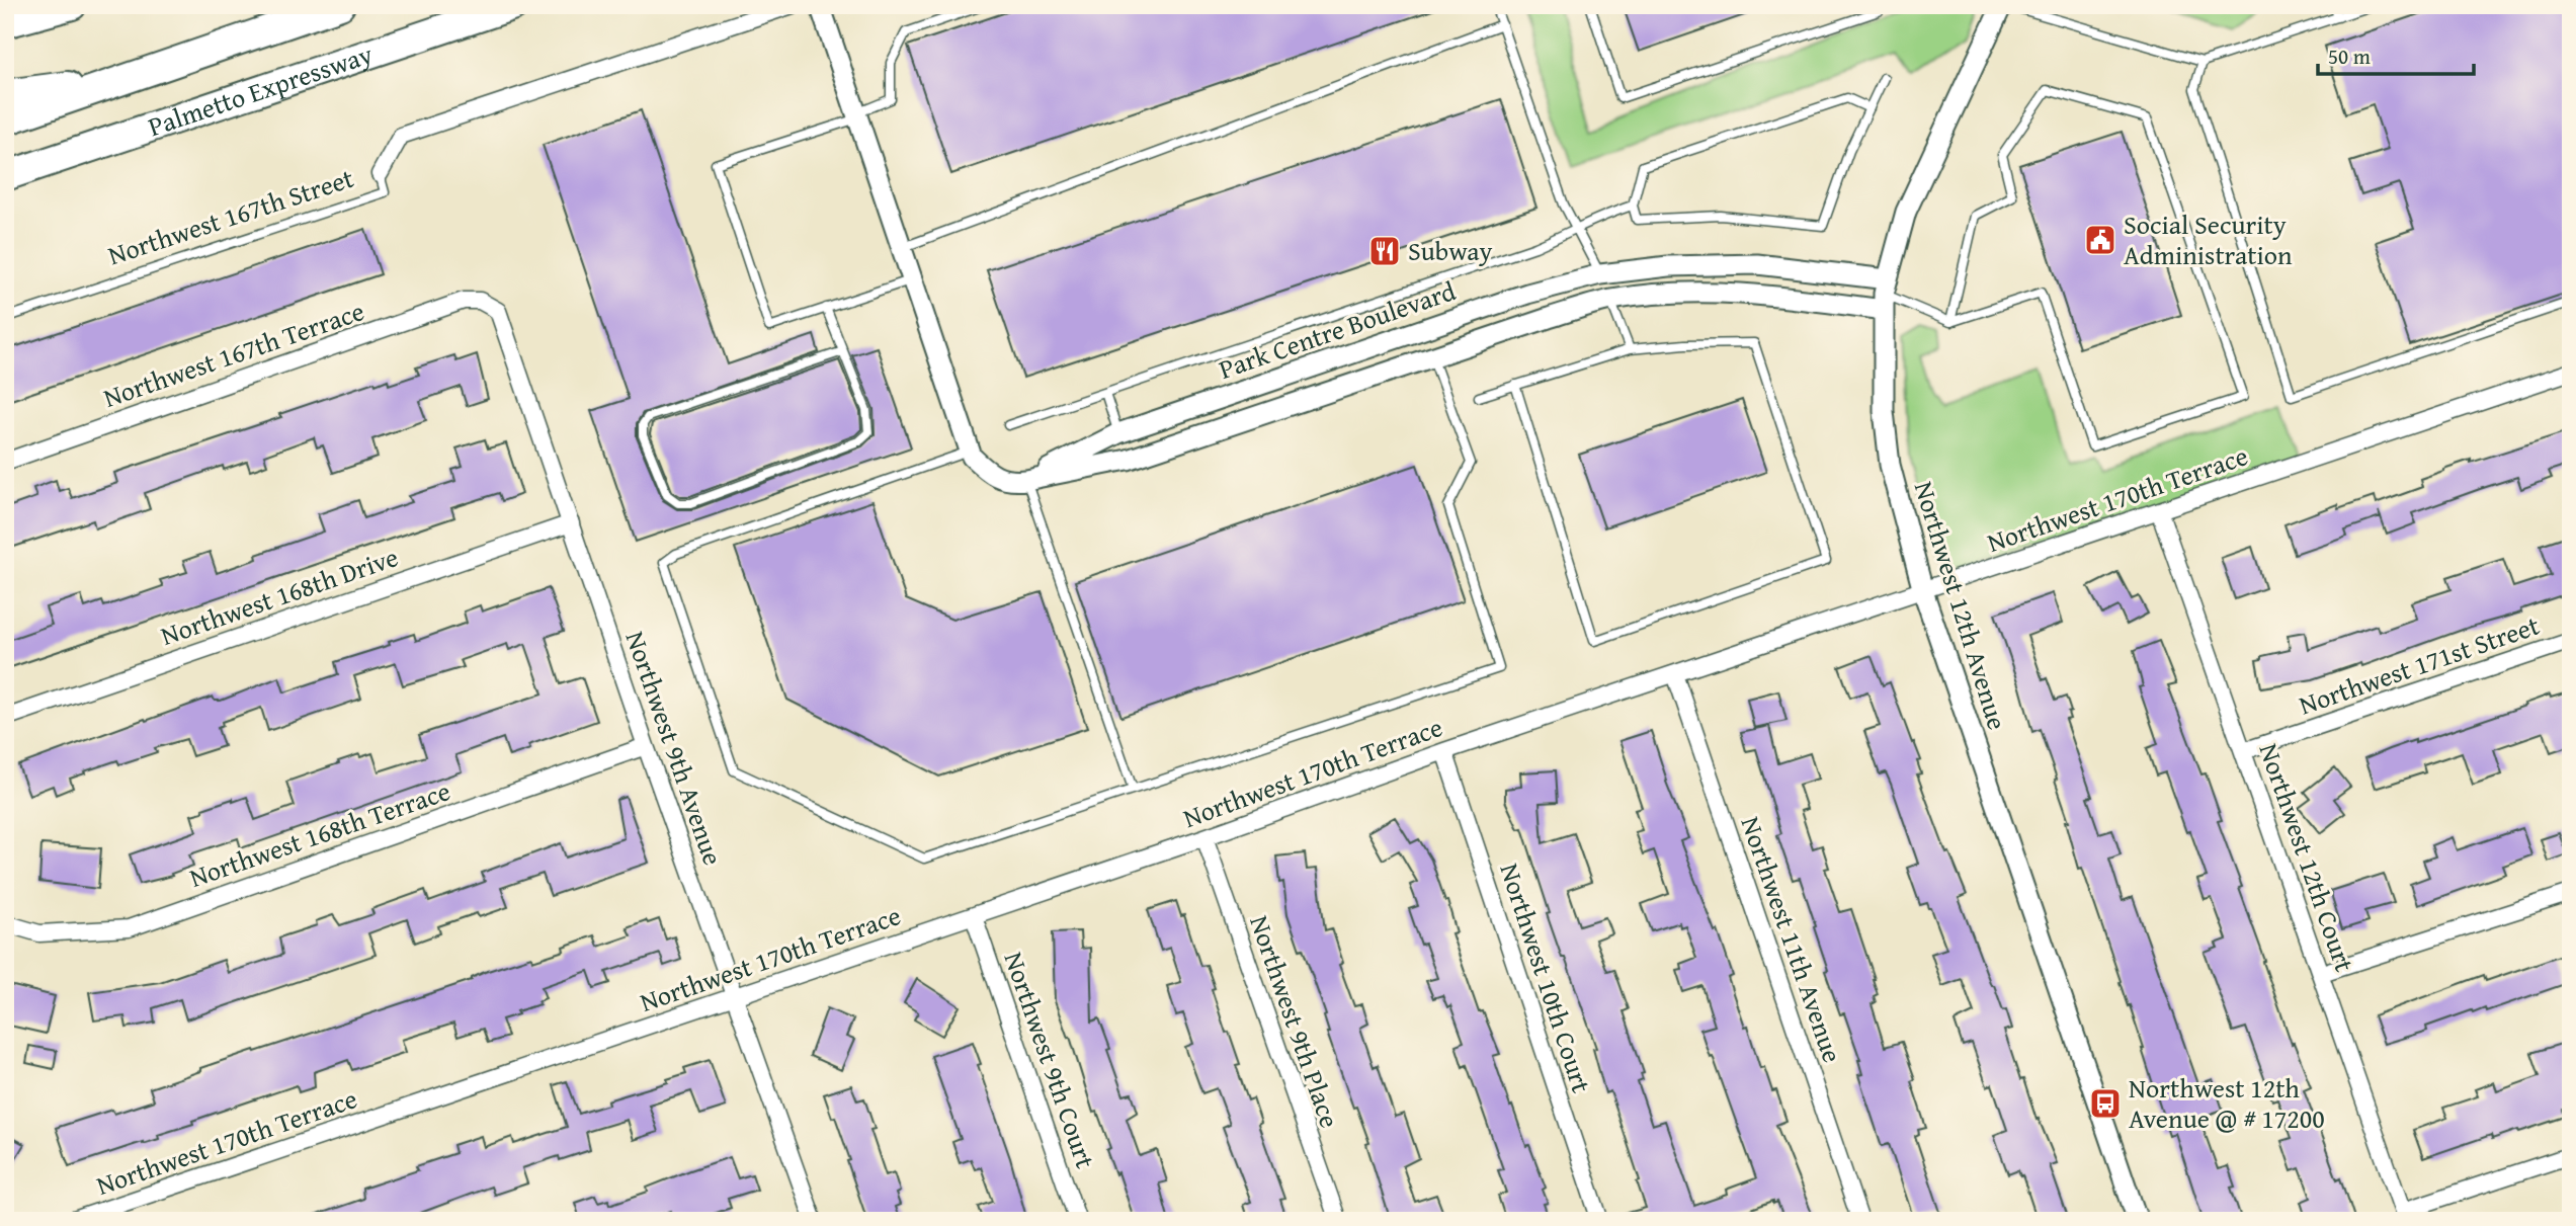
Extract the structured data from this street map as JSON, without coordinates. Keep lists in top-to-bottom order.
{
  "streets": {
    "highway": ["Palmetto Expressway"],
    "street": [
      "Northwest 167th Street",
      "Park Centre Boulevard",
      "Northwest 167th Terrace",
      "Northwest 170th Terrace",
      "Northwest 168th Drive",
      "Northwest 12th Avenue",
      "Northwest 171st Street",
      "Northwest 9th Avenue",
      "Northwest 168th Terrace",
      "Northwest 12th Court",
      "Northwest 11th Avenue",
      "Northwest 10th Court",
      "Northwest 9th Place",
      "Northwest 9th Court"
    ]
  },
  "crossings": [
    ["Park Centre Boulevard", "Northwest 12th Avenue"],
    ["Northwest 167th Terrace", "Northwest 9th Avenue"],
    ["Northwest 170th Terrace", "Northwest 12th Avenue"],
    ["Northwest 170th Terrace", "Northwest 9th Avenue"],
    ["Northwest 170th Terrace", "Northwest 12th Court"],
    ["Northwest 170th Terrace", "Northwest 11th Avenue"],
    ["Northwest 170th Terrace", "Northwest 10th Court"],
    ["Northwest 170th Terrace", "Northwest 9th Place"],
    ["Northwest 170th Terrace", "Northwest 9th Court"],
    ["Northwest 168th Drive", "Northwest 9th Avenue"],
    ["Northwest 171st Street", "Northwest 12th Court"],
    ["Northwest 9th Avenue", "Northwest 168th Terrace"]
  ],
  "places": {
    "public building": ["Social Security Administration"],
    "restaurant": ["Subway"],
    "bus stop": ["Northwest 12th Avenue @ # 17200"]
  },
  "scale_bar": "50 m"
}
